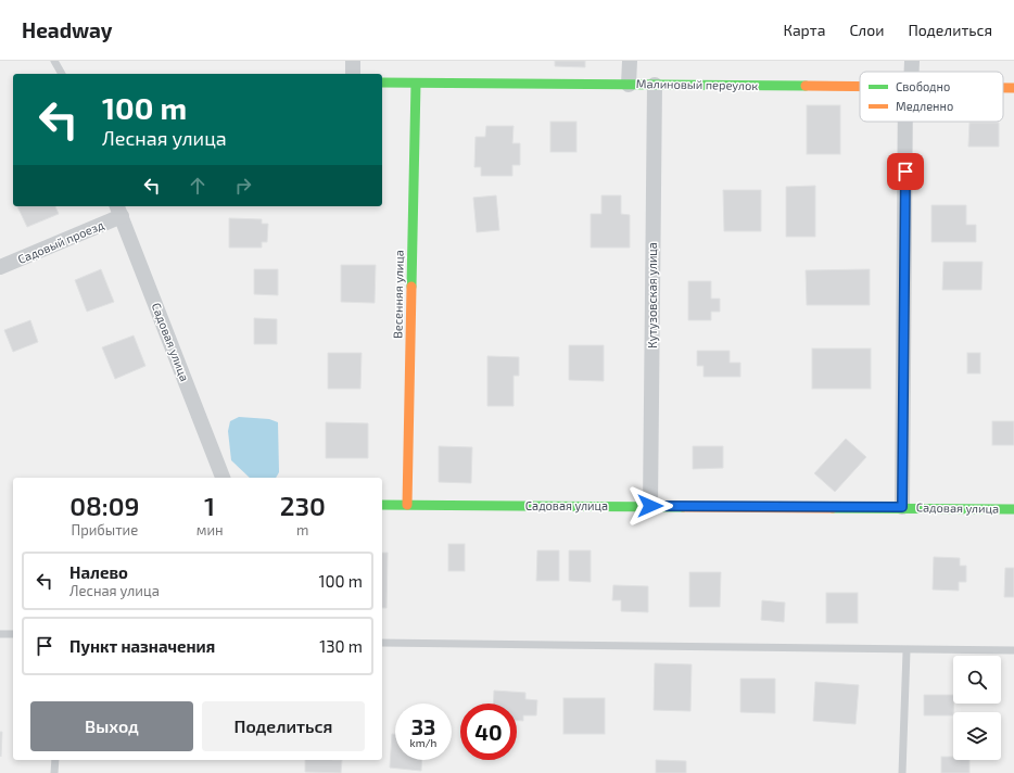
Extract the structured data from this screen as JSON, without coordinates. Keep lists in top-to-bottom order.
{
  "streets": {
    "street": [
      "Малиновый переулок",
      "Садовый проезд",
      "Весенняя улица",
      "Кутузовская улица",
      "Садовая улица"
    ]
  },
  "crossings": [
    ["Малиновый переулок", "Весенняя улица"],
    ["Малиновый переулок", "Кутузовская улица"],
    ["Садовый проезд", "Садовая улица"],
    ["Весенняя улица", "Садовая улица"],
    ["Кутузовская улица", "Садовая улица"]
  ],
  "legend": ["Свободно", "Медленно"],
  "page": {
    "header": "Headway",
    "nav": ["Карта", "Слои", "Поделиться"],
    "turn": ["100 m", "Лесная улица"],
    "eta": [
      "08:09",
      "Прибытие",
      "1",
      "мин",
      "230",
      "m"
    ],
    "list": [
      {
        "name": "Налево",
        "note": "Лесная улица",
        "value": "100 m"
      },
      {
        "name": "Пункт назначения",
        "value": "130 m"
      }
    ],
    "buttons": ["Выход", "Поделиться"],
    "speed": "33 km/h",
    "limit": "40"
  }
}
